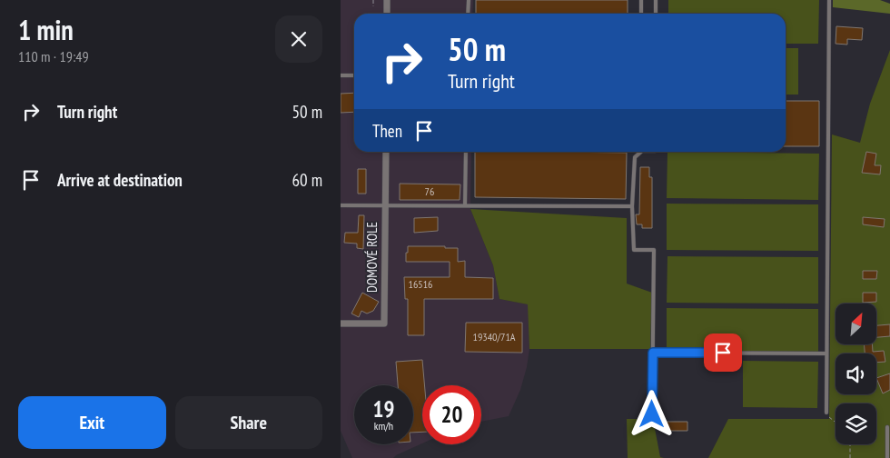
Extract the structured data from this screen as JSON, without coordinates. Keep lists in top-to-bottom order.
{
  "streets": {
    "street": ["DOMOVÉ ROLE"]
  },
  "house_numbers": ["76", "16516", "19340/71A"],
  "north": "top right",
  "page": {
    "heading": ["1 min", "110 m · 19:49"],
    "turn": ["50 m", "Turn right"],
    "list": [
      {
        "name": "Turn right",
        "value": "50 m"
      },
      {
        "name": "Arrive at destination",
        "value": "60 m"
      }
    ],
    "then": "Then",
    "speed": "19 km/h",
    "limit": "20",
    "buttons": ["Exit", "Share"]
  }
}
